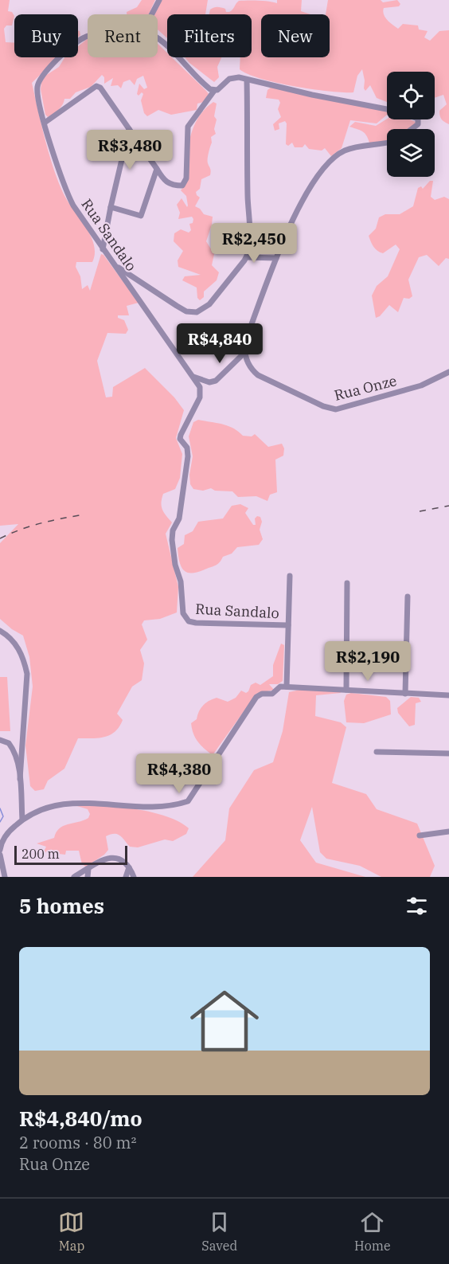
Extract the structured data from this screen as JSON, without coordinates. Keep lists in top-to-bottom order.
{
  "streets": {
    "street": ["Rua Sandalo", "Rua Onze"]
  },
  "scale_bar": "200 m",
  "page": {
    "chip": [
      "Buy",
      "Rent",
      "Filters",
      "New"
    ],
    "price": [
      "R$3,480",
      "R$2,450",
      "R$4,840",
      "R$2,190",
      "R$4,380"
    ],
    "scale": "200 m",
    "heading": "5 homes",
    "list": [
      {
        "name": "R$4,840/mo",
        "note": "2 rooms · 80 m² · Rua Onze"
      }
    ],
    "tabs": ["Map", "Saved", "Home"]
  }
}
